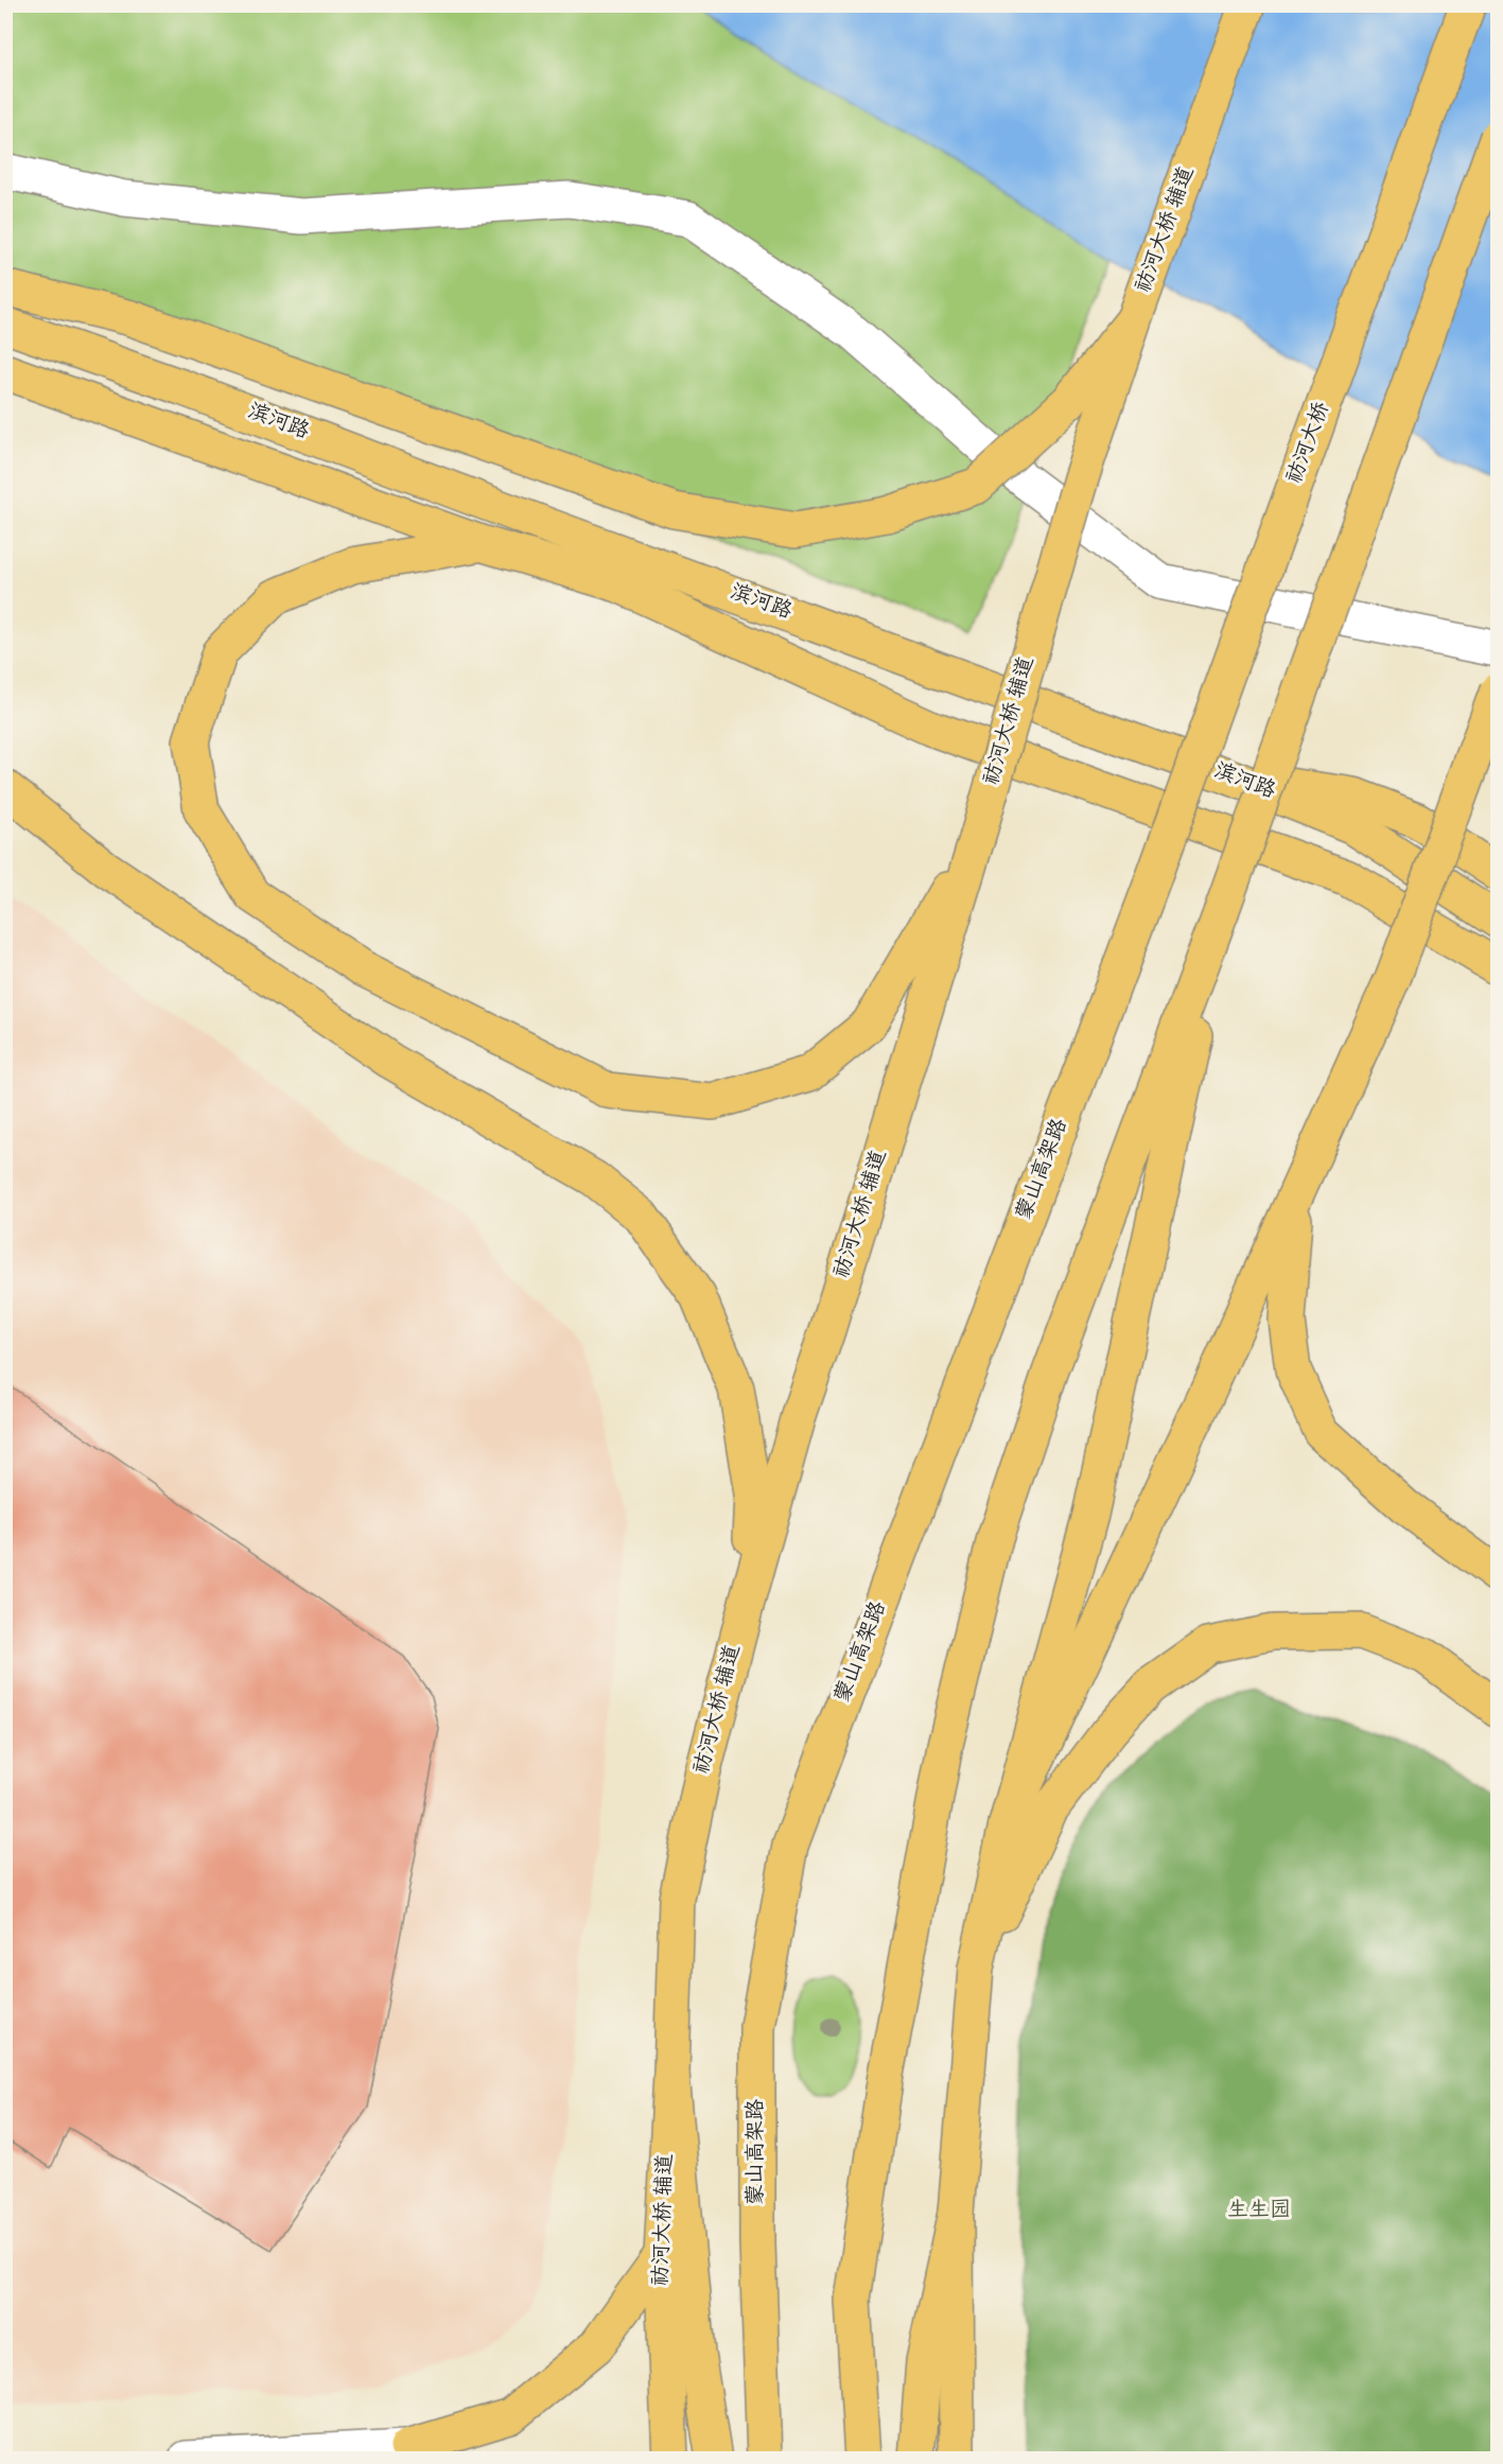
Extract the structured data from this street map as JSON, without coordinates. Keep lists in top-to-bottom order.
{
  "streets": {
    "main road": [
      "祊河大桥 辅道",
      "滨河路",
      "祊河大桥",
      "蒙山高架路"
    ]
  },
  "crossings": [
    ["祊河大桥", "蒙山高架路"]
  ],
  "parks": ["生生园"]
}
